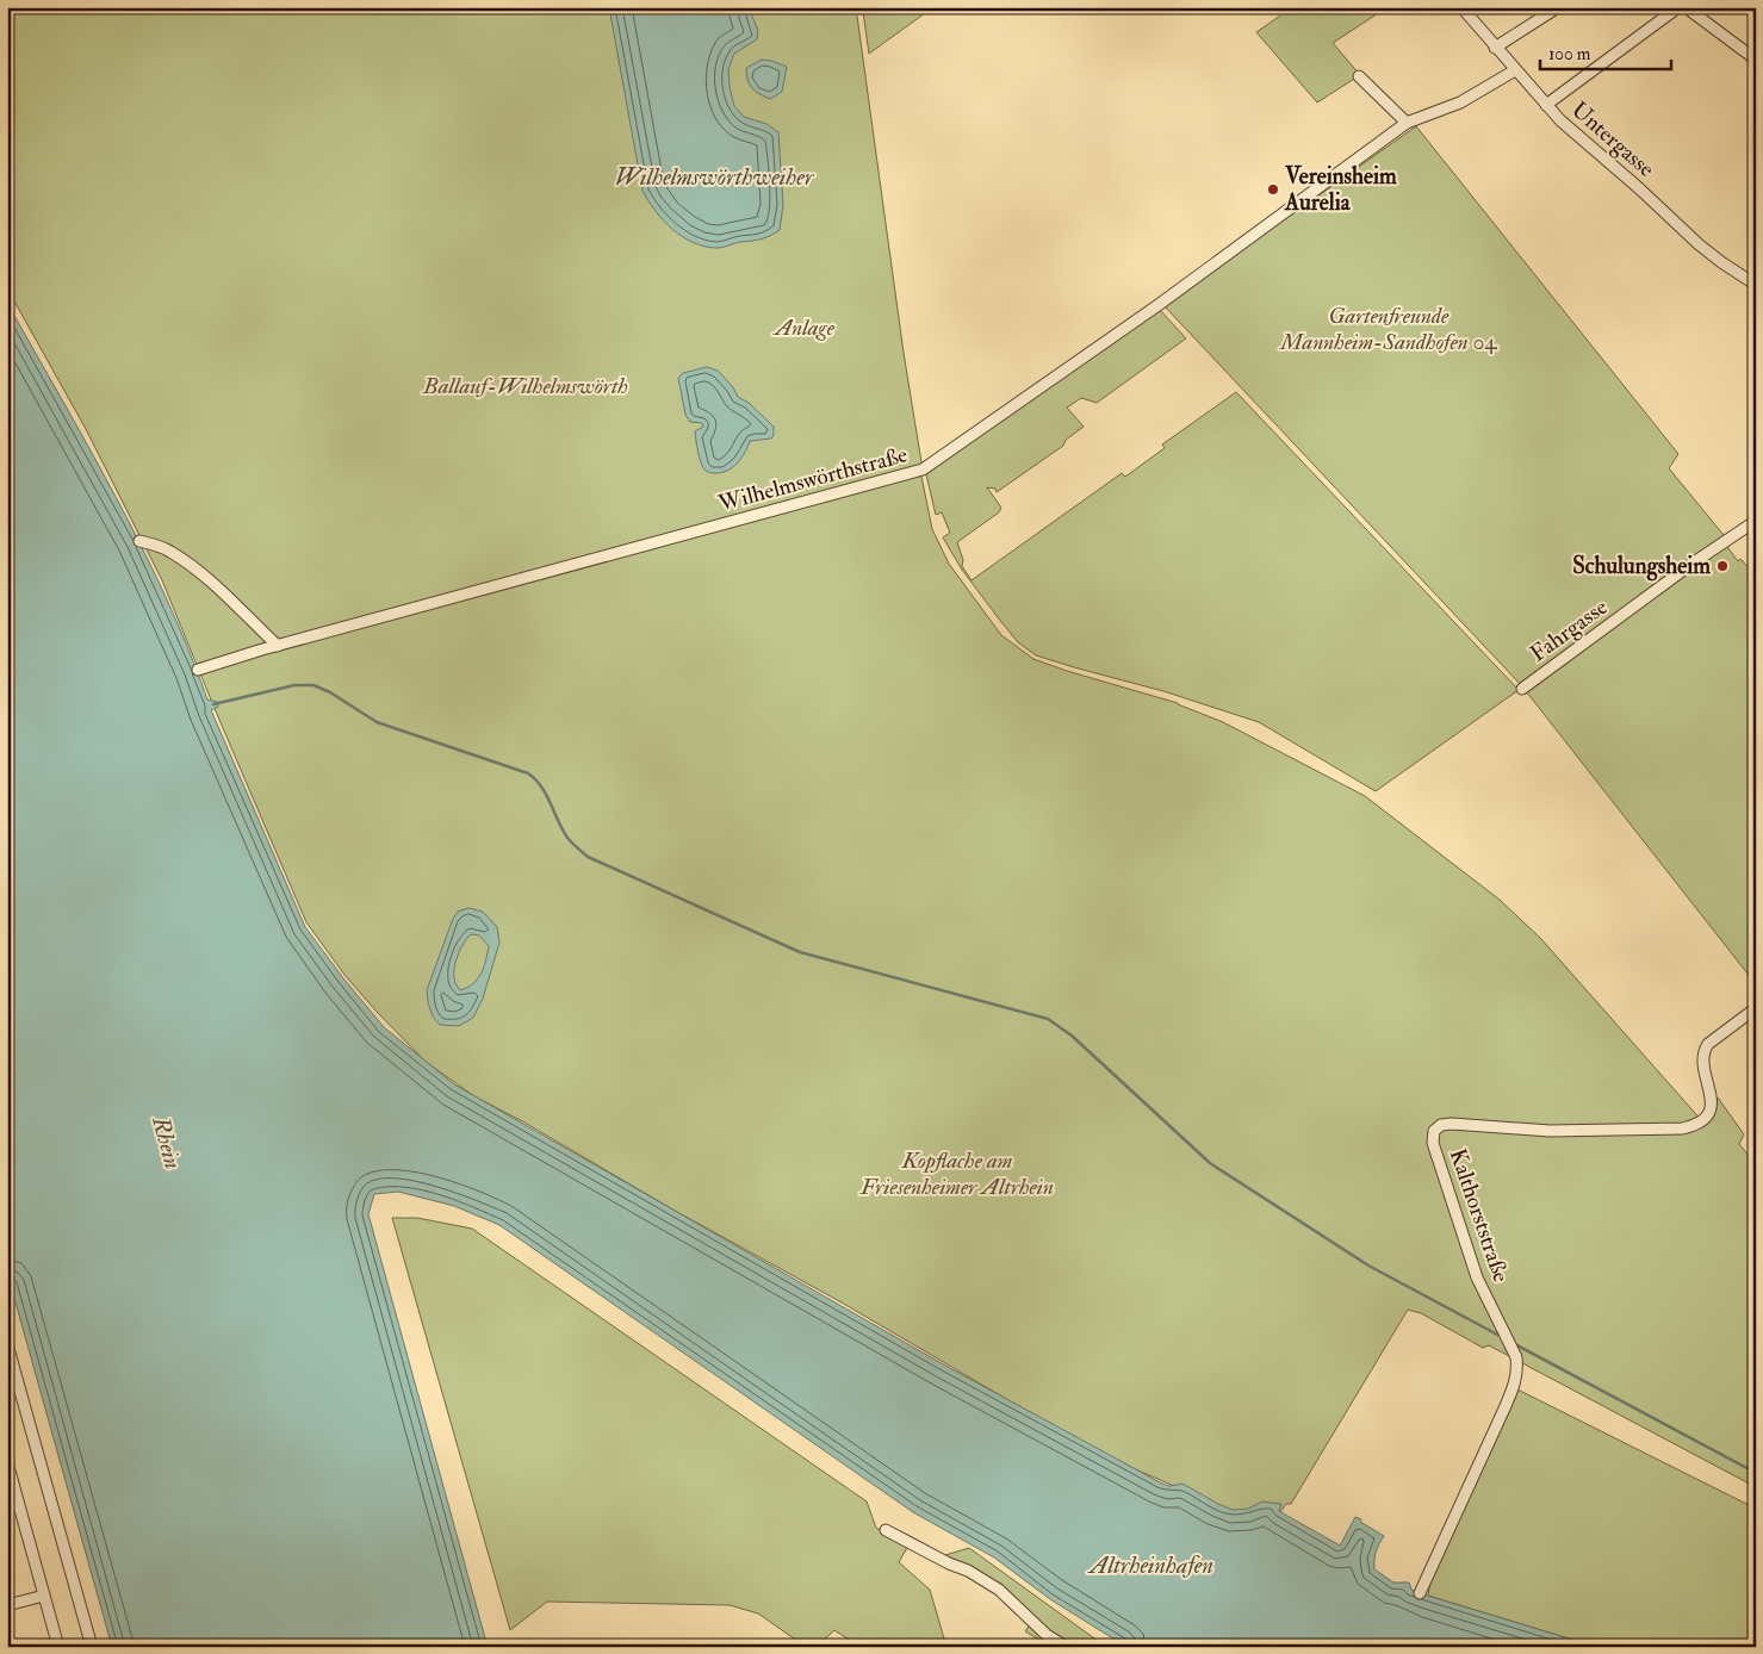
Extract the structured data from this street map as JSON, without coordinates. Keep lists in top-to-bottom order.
{
  "streets": {
    "street": [
      "Untergasse",
      "Wilhelmswörthstraße",
      "Fahrgasse",
      "Kalthorststraße"
    ]
  },
  "crossings": [
    ["Untergasse", "Wilhelmswörthstraße"]
  ],
  "water": ["Wilhelmswörthweiher", "Rhein", "Altrheinhafen"],
  "parks": [
    "Gartenfreunde Mannheim-Sandhofen 04",
    "Anlage",
    "Ballauf-Wilhelmswörth",
    "Kopflache am Friesenheimer Altrhein"
  ],
  "places": ["Vereinsheim Aurelia", "Schulungsheim"],
  "scale_bar": "100 m"
}
